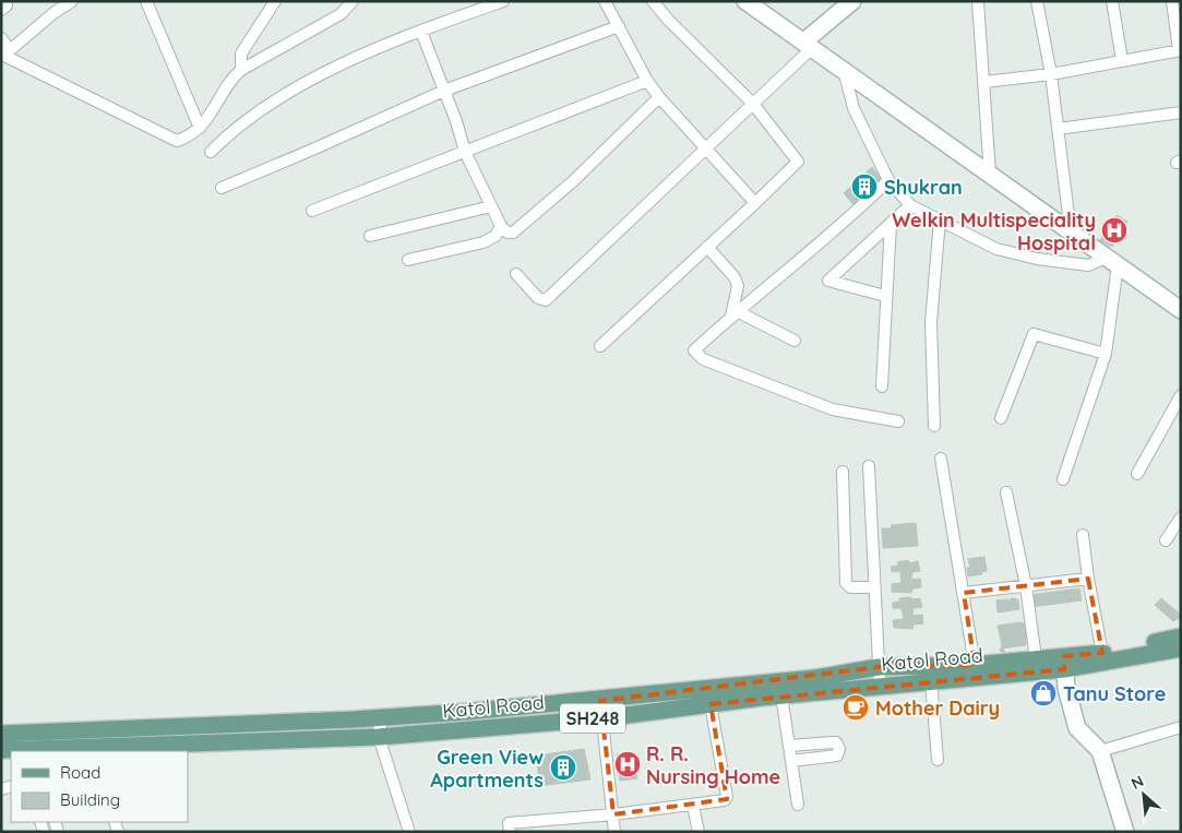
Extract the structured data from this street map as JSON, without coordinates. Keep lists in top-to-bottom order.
{
  "streets": {
    "main road": ["Katol Road", "SH248"]
  },
  "places": {
    "building": ["Shukran", "Green View Apartments"],
    "hospital": ["Welkin Multispeciality Hospital", "R. R. Nursing Home"],
    "shop": ["Tanu Store"],
    "cafe": ["Mother Dairy"]
  },
  "legend": ["Road", "Building"],
  "north": "top left"
}
